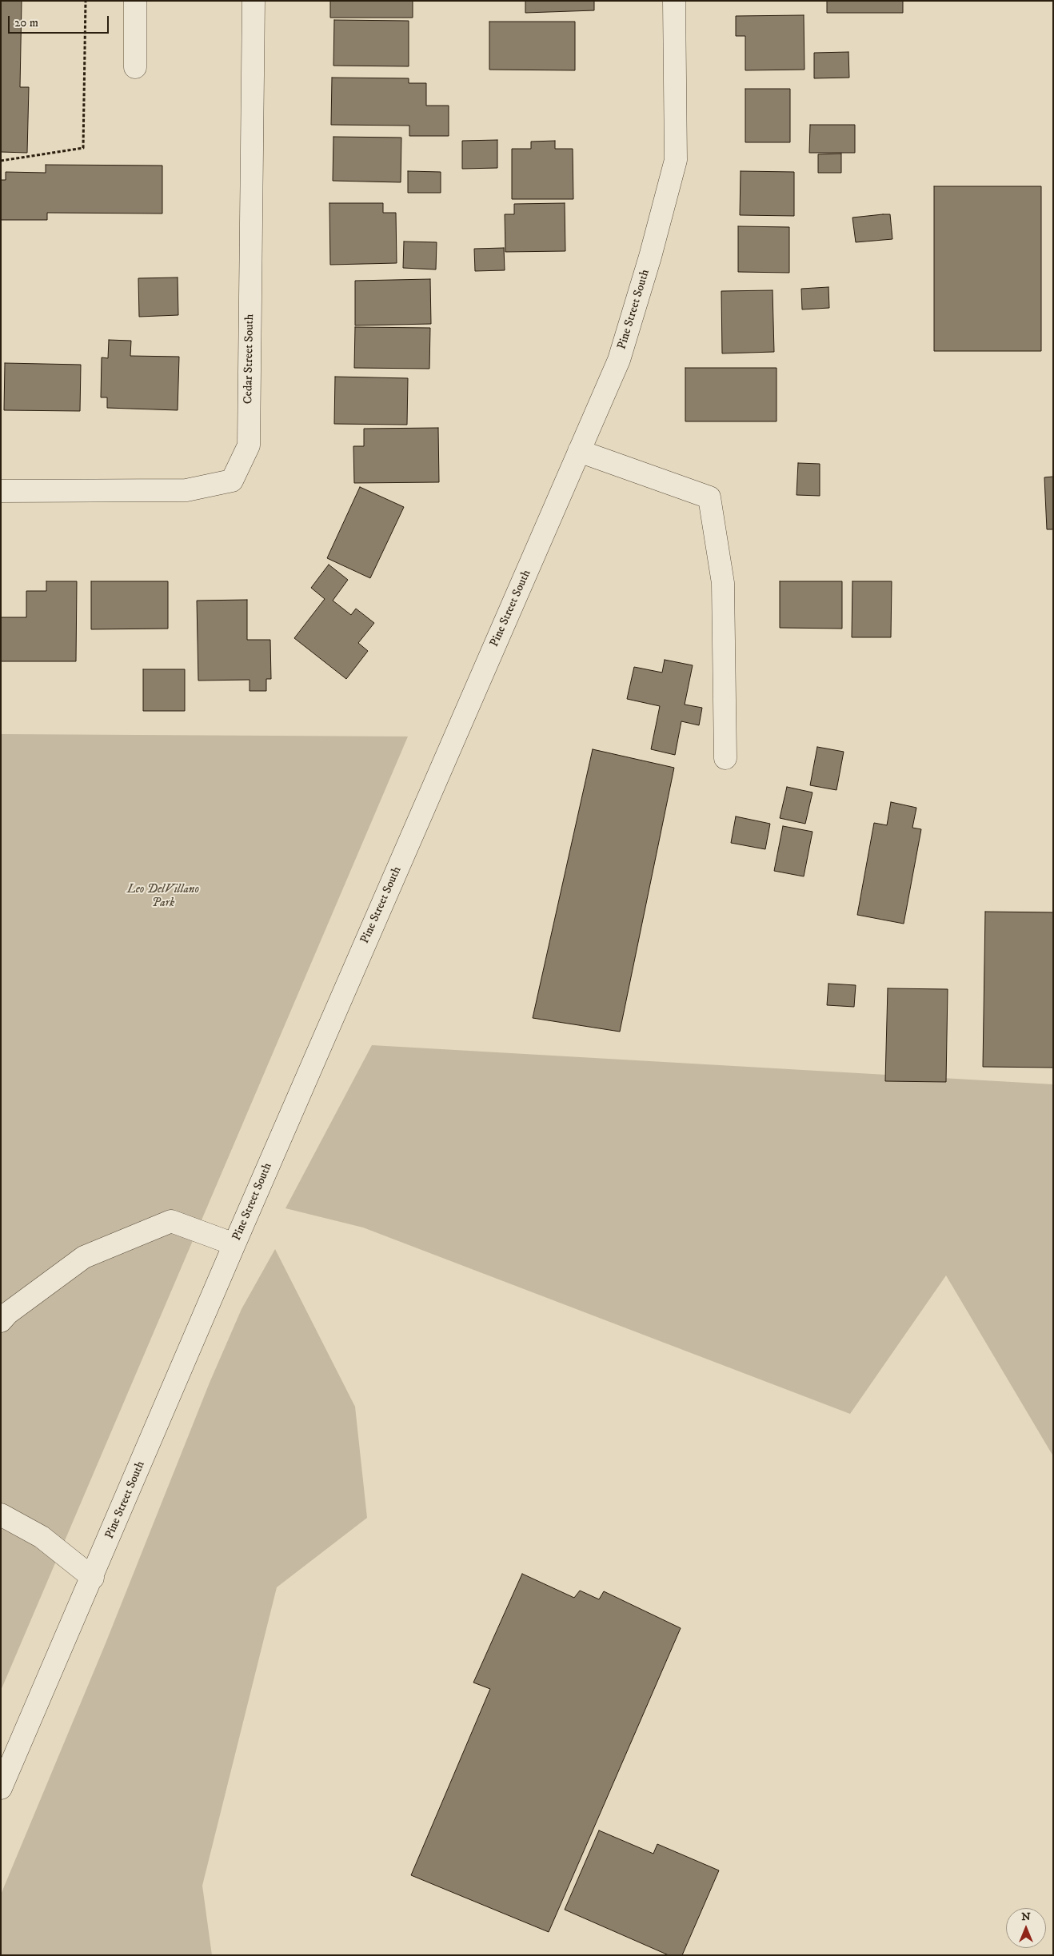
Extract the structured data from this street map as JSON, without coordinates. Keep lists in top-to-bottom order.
{
  "streets": {
    "street": ["Pine Street South", "Cedar Street South"]
  },
  "parks": ["Leo DelVillano Park"],
  "scale_bar": "20 m",
  "north": "top"
}
